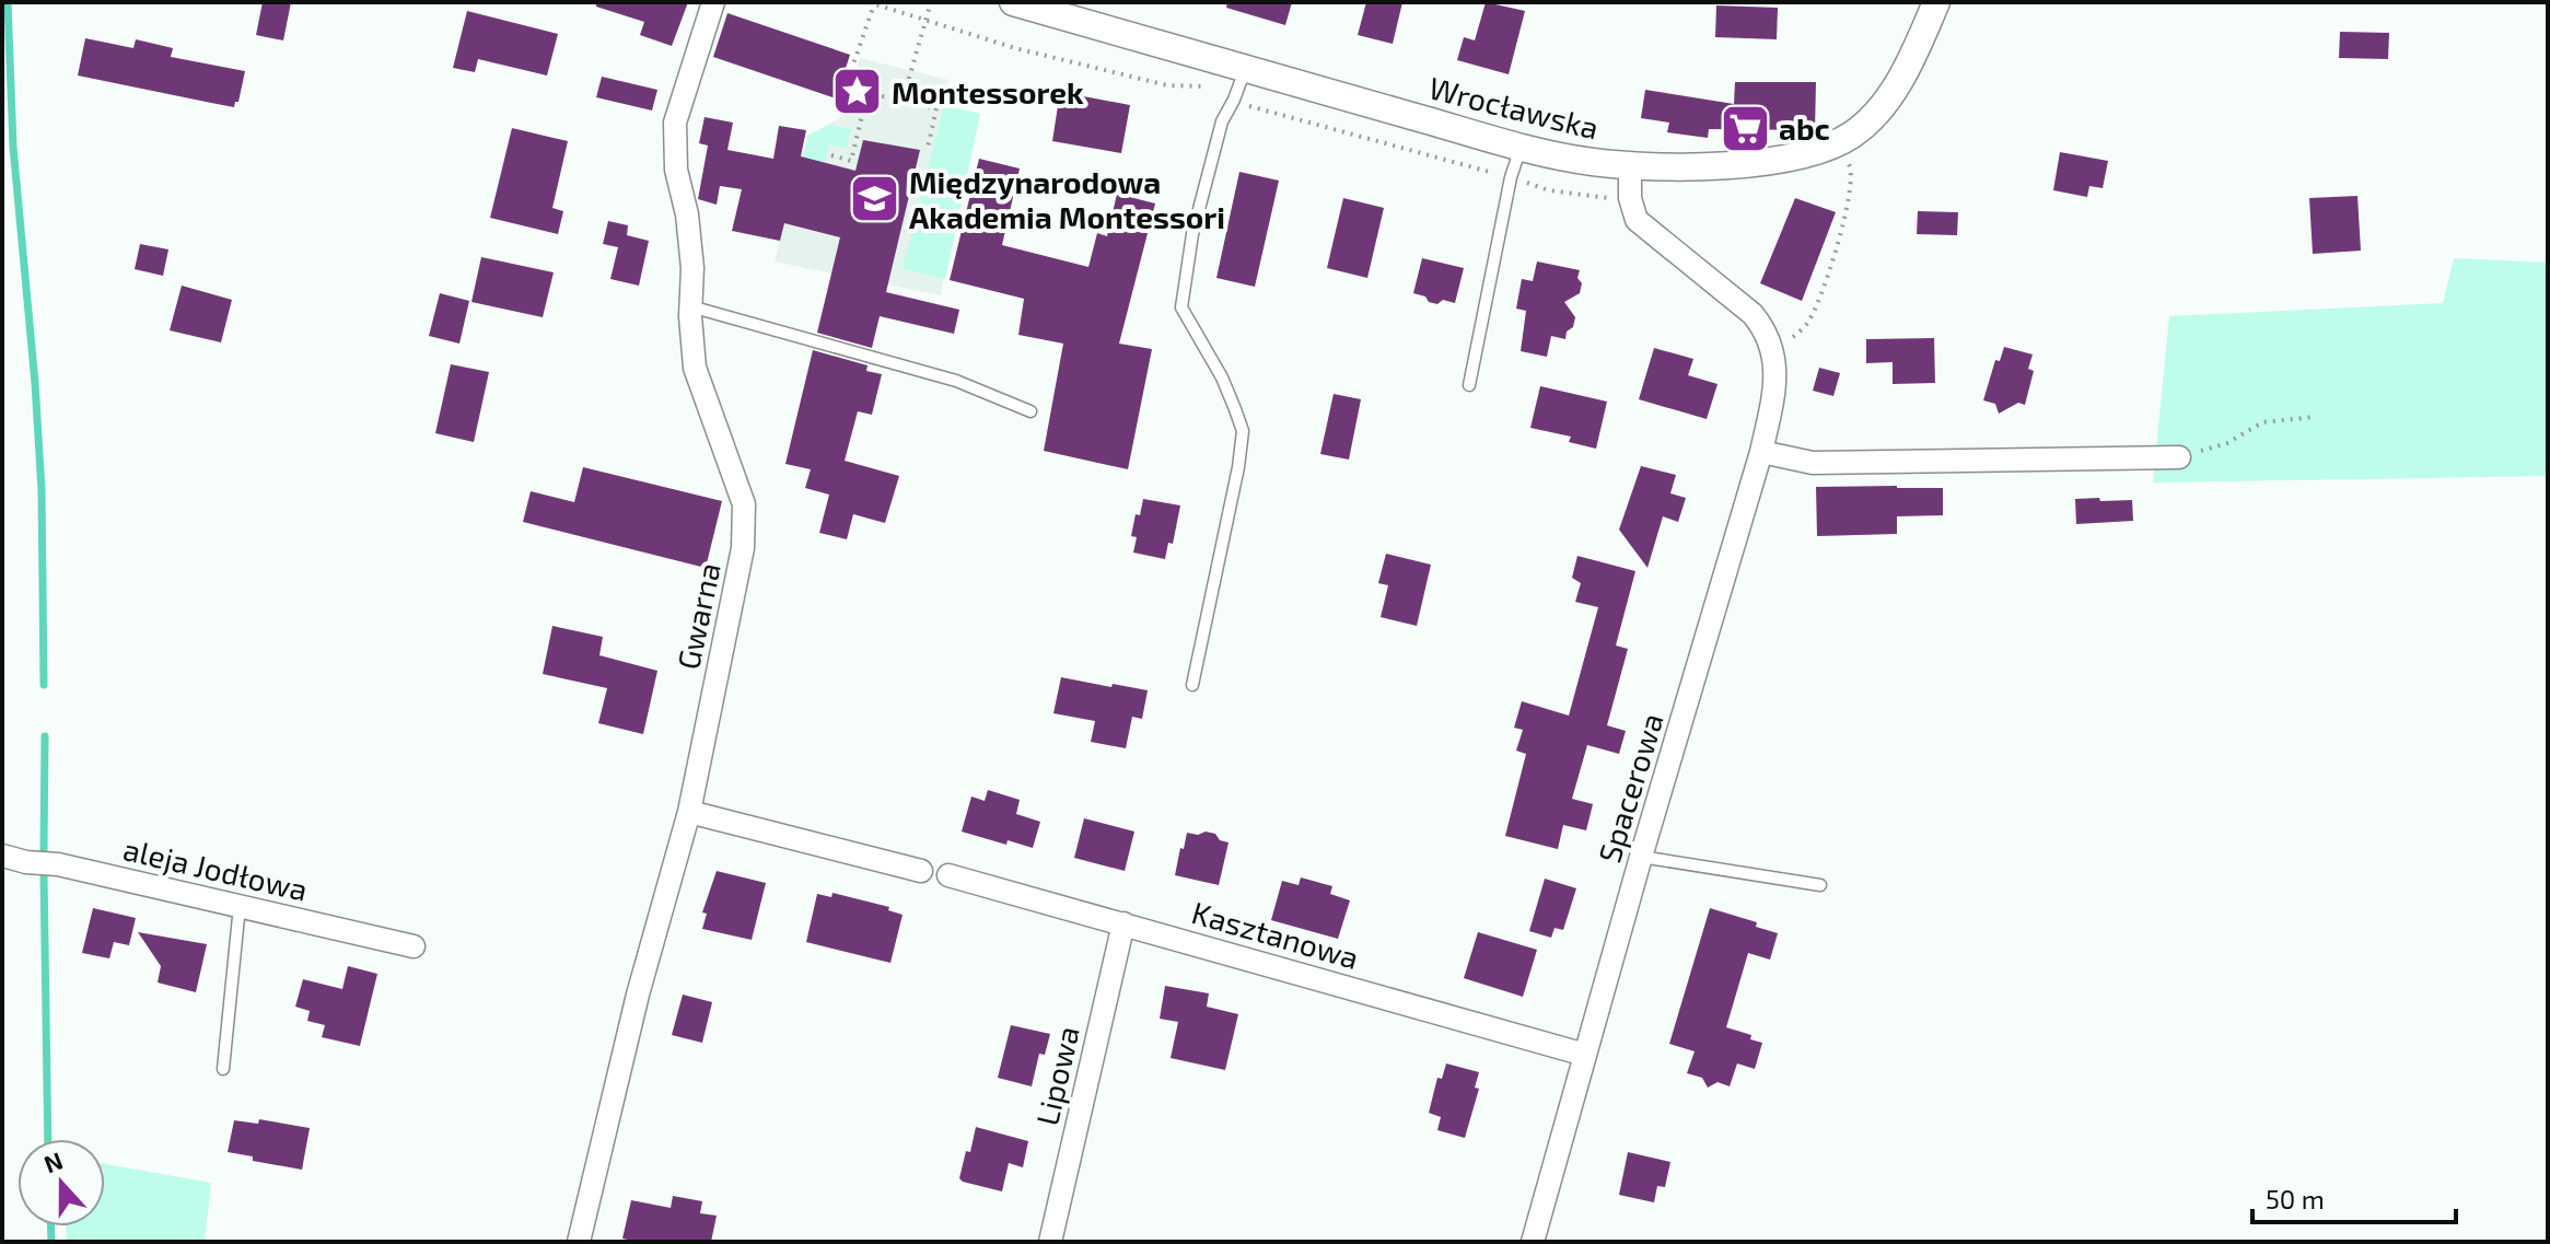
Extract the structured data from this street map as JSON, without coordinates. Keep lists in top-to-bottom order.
{
  "streets": {
    "street": [
      "Wrocławska",
      "Gwarna",
      "Spacerowa",
      "aleja Jodłowa",
      "Kasztanowa",
      "Lipowa"
    ]
  },
  "crossings": [
    ["Spacerowa", "Kasztanowa"],
    ["Kasztanowa", "Lipowa"]
  ],
  "places": {
    "place": ["Montessorek"],
    "supermarket": ["abc"],
    "school or university": ["Międzynarodowa Akademia Montessori"]
  },
  "scale_bar": "50 m",
  "north": "top"
}
